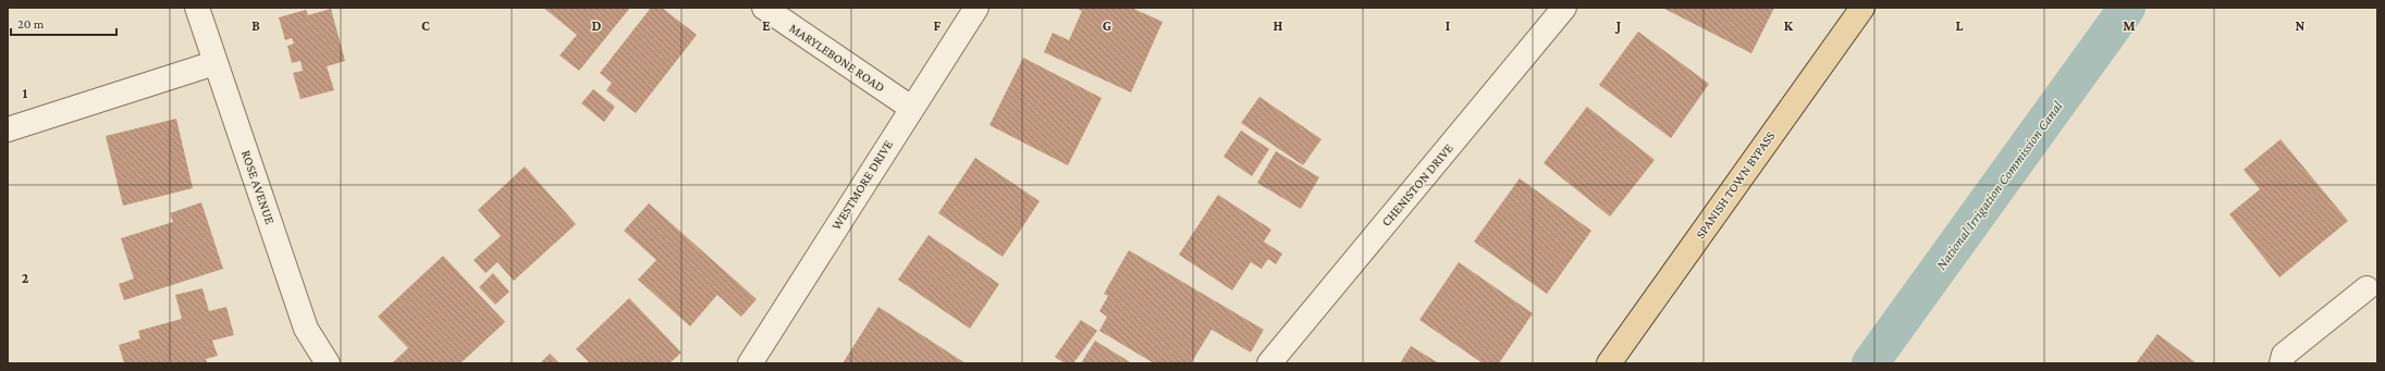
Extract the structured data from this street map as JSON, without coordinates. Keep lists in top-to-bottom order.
{
  "streets": {
    "main road": ["SPANISH TOWN BYPASS"],
    "street": [
      "MARYLEBONE ROAD",
      "WESTMORE DRIVE",
      "CHENISTON DRIVE",
      "ROSE AVENUE"
    ]
  },
  "crossings": [
    ["MARYLEBONE ROAD", "WESTMORE DRIVE"]
  ],
  "water": ["National Irrigation Commission Canal"],
  "scale_bar": "20 m",
  "grid": {
    "columns": [
      "B",
      "C",
      "D",
      "E",
      "F",
      "G",
      "H",
      "I",
      "J",
      "K",
      "L",
      "M",
      "N"
    ],
    "rows": ["1", "2"]
  }
}
